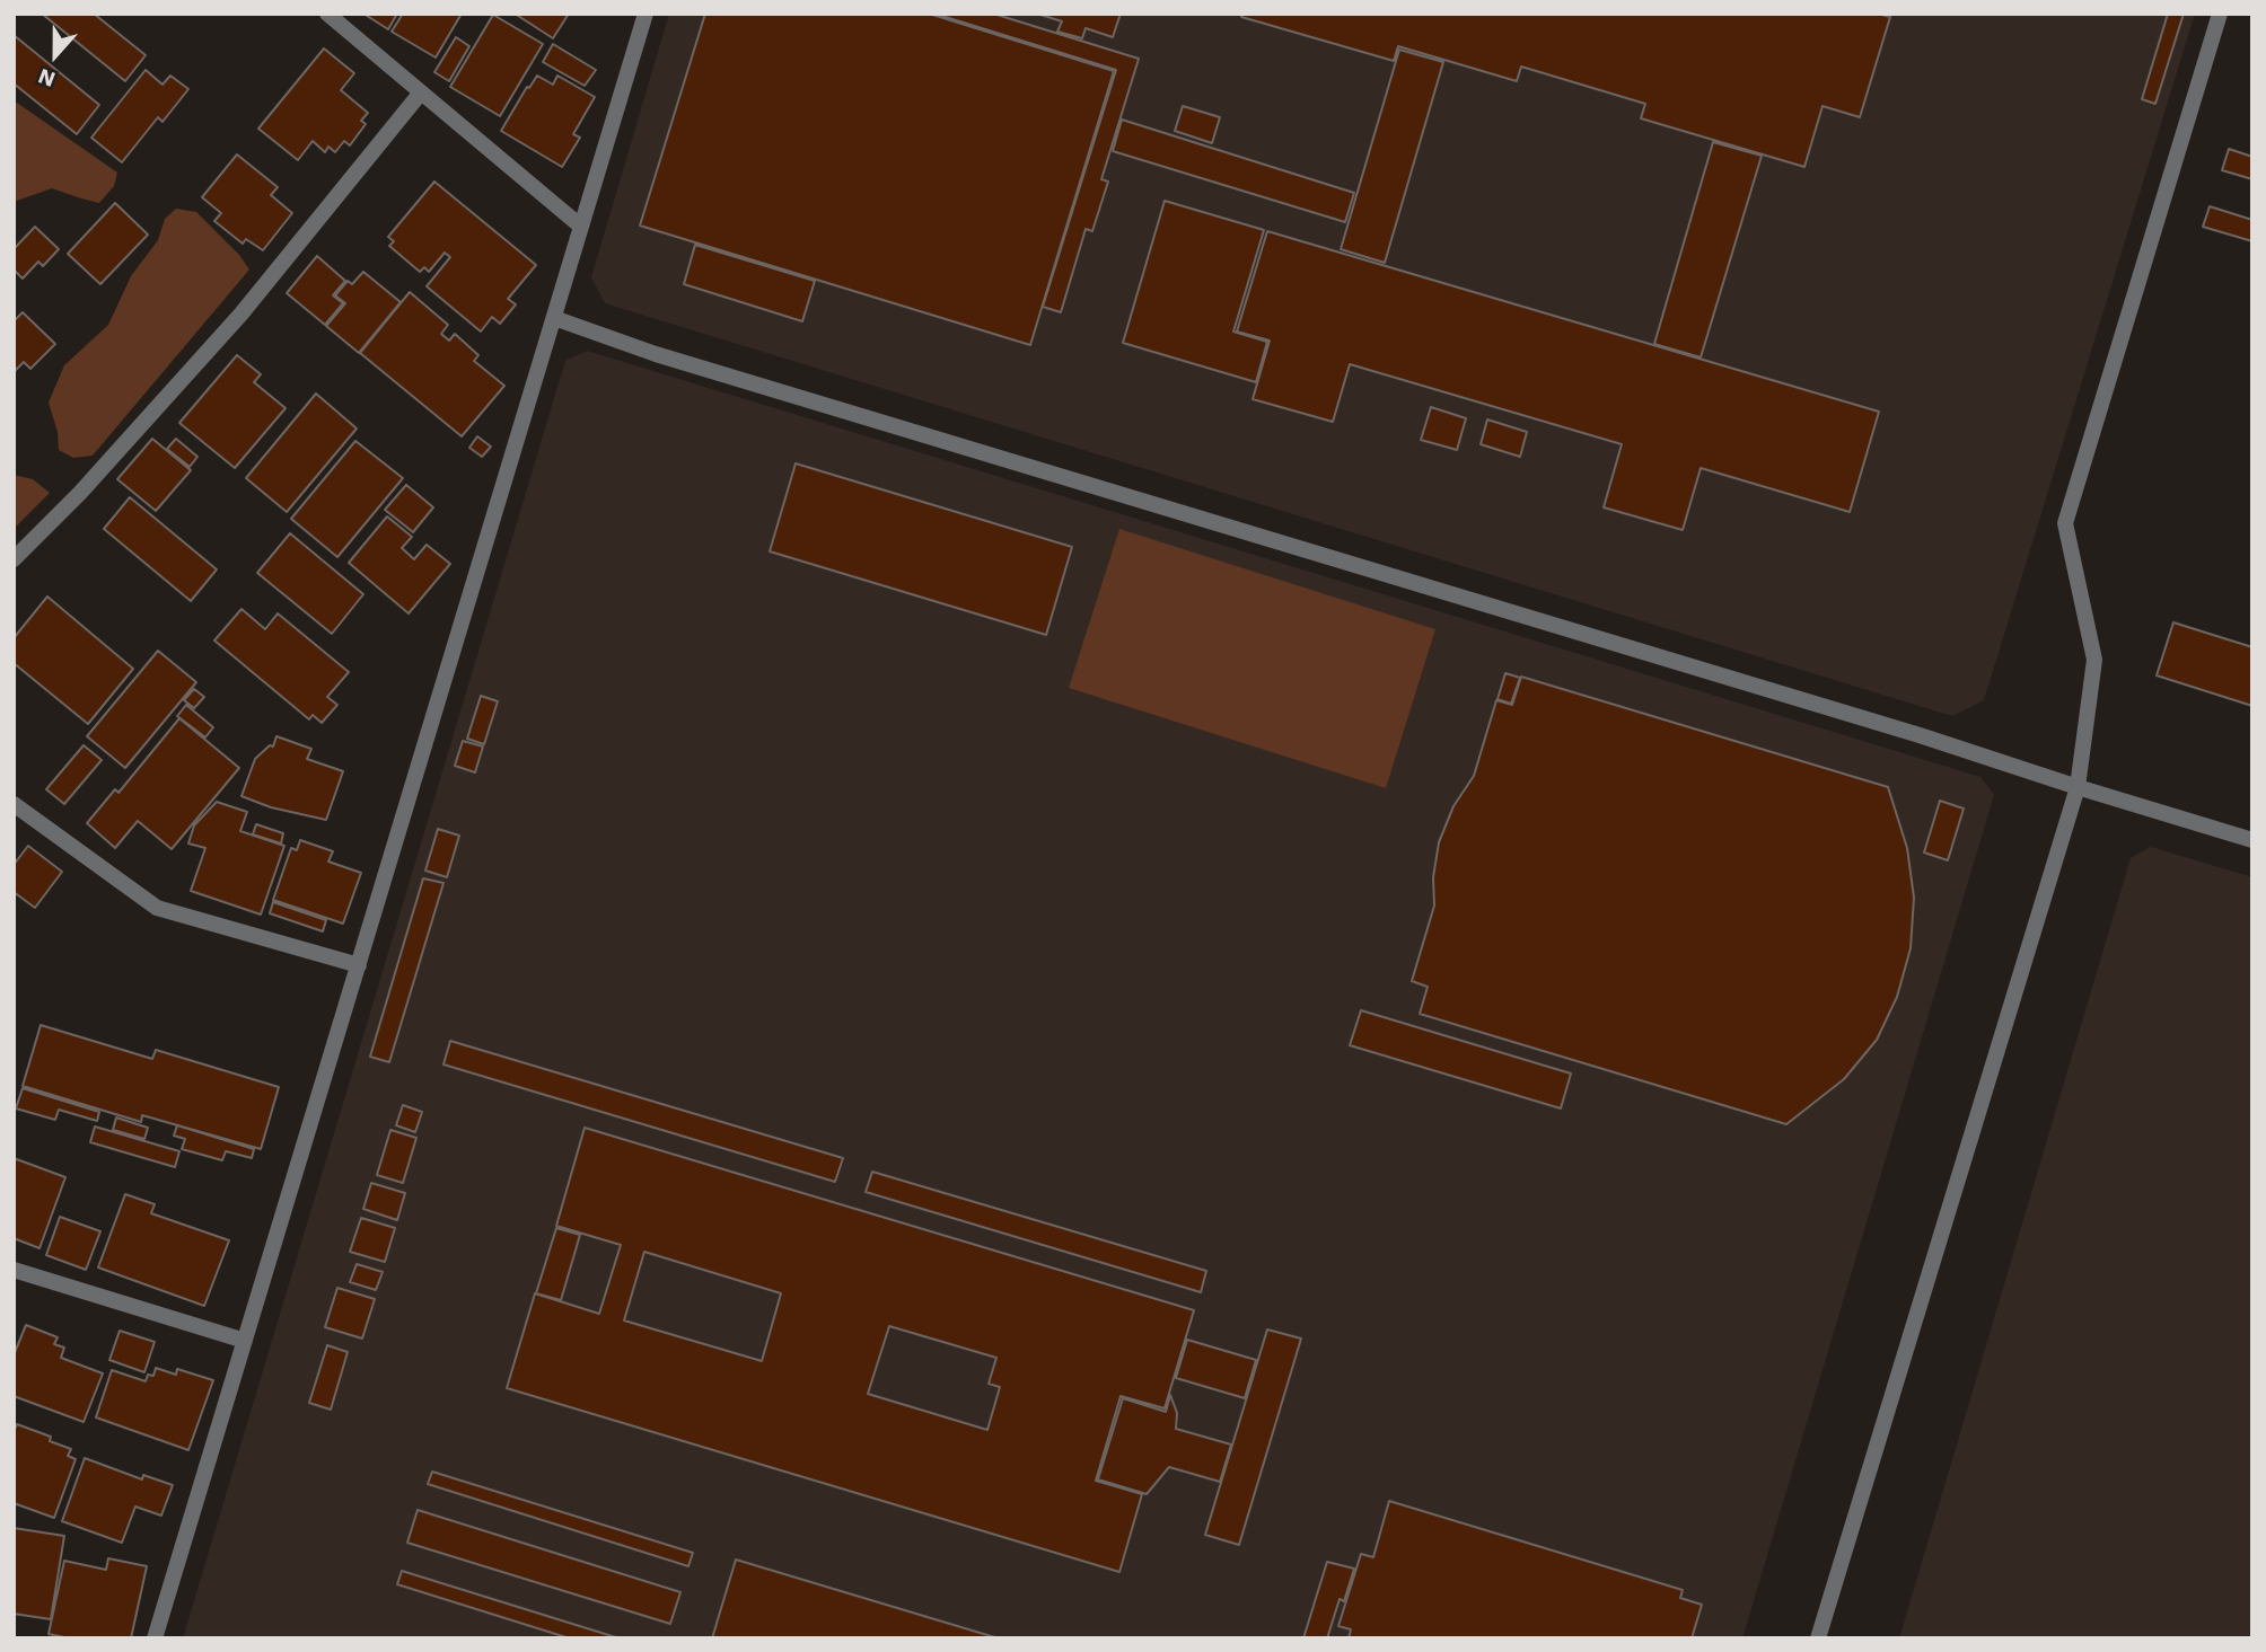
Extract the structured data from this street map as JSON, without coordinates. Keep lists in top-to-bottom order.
{
  "north": "bottom"
}
